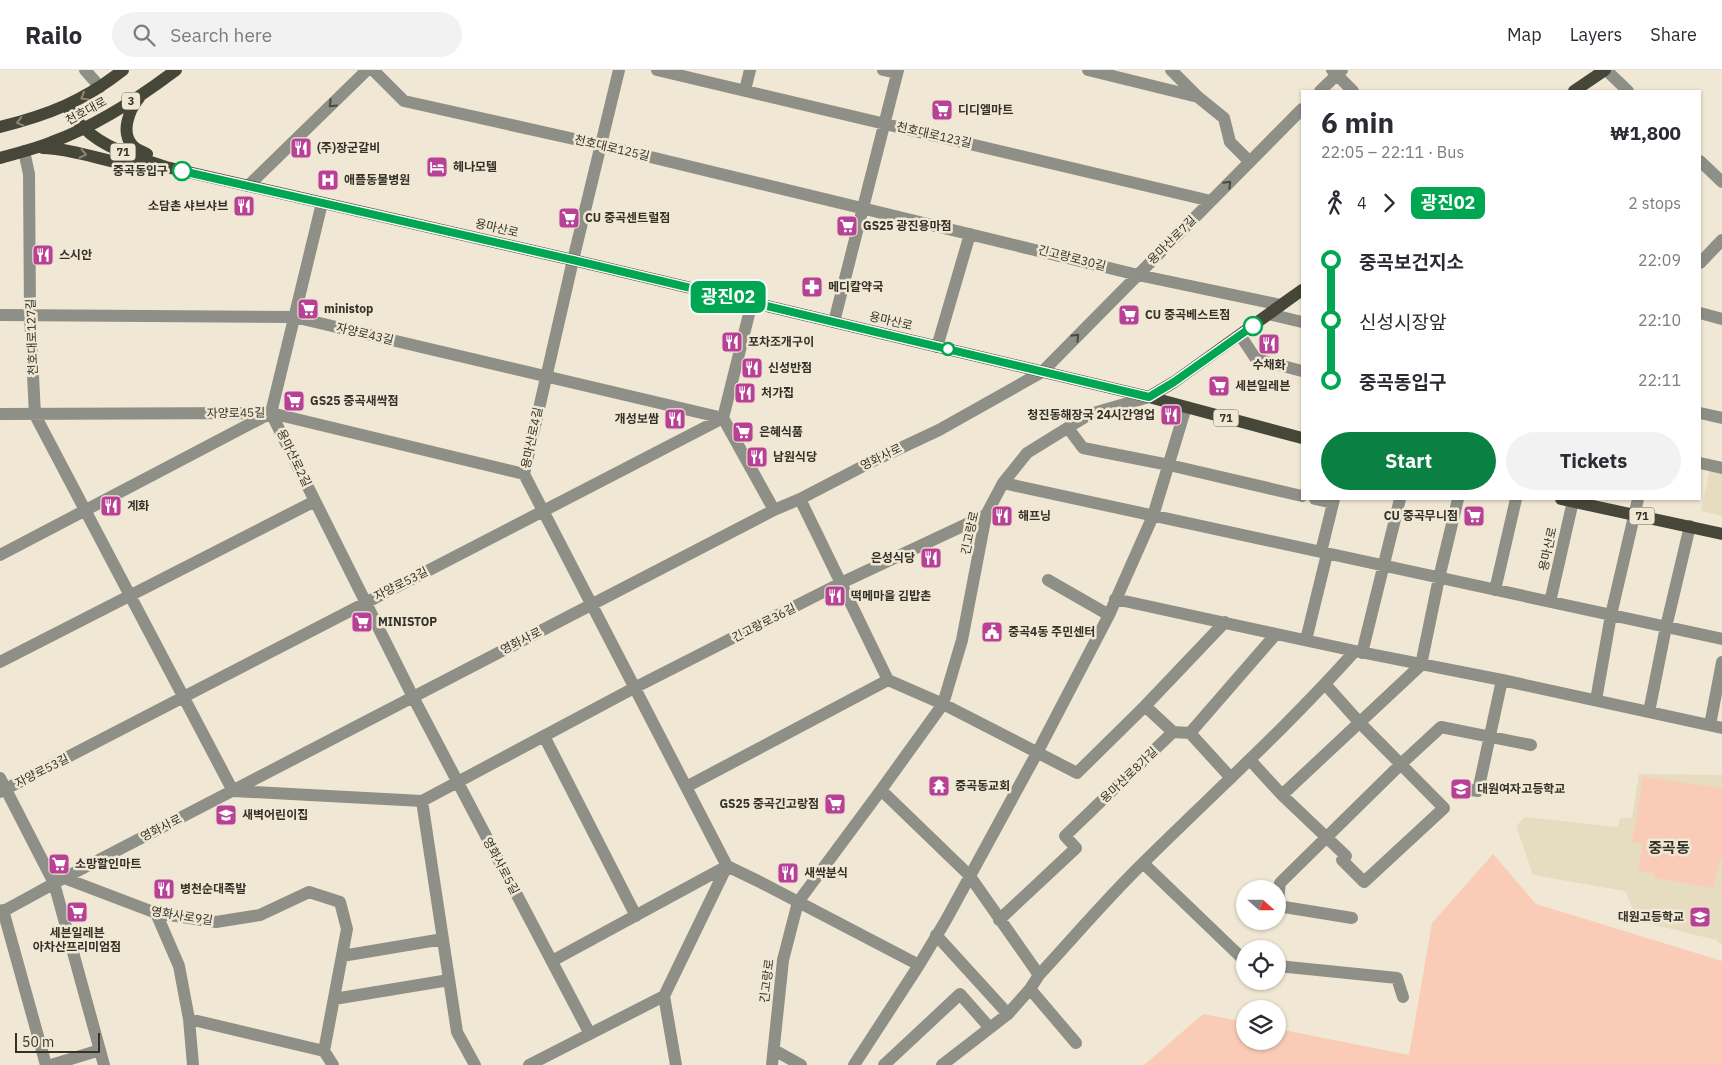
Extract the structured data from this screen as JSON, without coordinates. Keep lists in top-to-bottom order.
{
  "streets": {
    "main road": [
      "3",
      "천호대로",
      "71",
      "용마산로",
      "긴고랑로"
    ],
    "street": [
      "천호대로123길",
      "천호대로125길",
      "용마산로7길",
      "긴고랑로30길",
      "자양로43길",
      "천호대로127길",
      "자양로45길",
      "용마산로4길",
      "영화사로",
      "용마산로2길",
      "자양로53길",
      "긴고랑로36길",
      "용마산로8가길",
      "영화사로5길",
      "영화사로9길"
    ]
  },
  "crossings": [
    ["천호대로", "용마산로"],
    ["천호대로", "천호대로127길"],
    ["천호대로123길", "용마산로7길"],
    ["천호대로125길", "긴고랑로30길"],
    ["천호대로125길", "용마산로4길"],
    ["용마산로", "용마산로7길"],
    ["용마산로", "용마산로4길"],
    ["용마산로", "영화사로"],
    ["용마산로", "긴고랑로"],
    ["용마산로7길", "긴고랑로30길"],
    ["용마산로7길", "영화사로"],
    ["긴고랑로30길", "긴고랑로"],
    ["자양로43길", "천호대로127길"],
    ["자양로43길", "용마산로4길"],
    ["자양로43길", "자양로53길"],
    ["천호대로127길", "자양로45길"],
    ["천호대로127길", "영화사로"],
    ["천호대로127길", "자양로53길"],
    ["자양로45길", "용마산로4길"],
    ["자양로45길", "용마산로2길"],
    ["용마산로4길", "영화사로"],
    ["용마산로4길", "자양로53길"],
    ["용마산로4길", "긴고랑로36길"],
    ["영화사로", "용마산로2길"],
    ["영화사로", "영화사로5길"],
    ["영화사로", "영화사로9길"],
    ["용마산로2길", "자양로53길"],
    ["용마산로2길", "영화사로5길"],
    ["긴고랑로", "긴고랑로36길"],
    ["긴고랑로36길", "영화사로5길"]
  ],
  "one_way": ["용마산로7길"],
  "districts": ["중곡동"],
  "places": {
    "supermarket": [
      "디디엘마트",
      "CU 중곡센트럴점",
      "GS25 광진용마점",
      "ministop",
      "CU 중곡베스트점",
      "세븐일레븐",
      "GS25 중곡새싹점",
      "은혜식품",
      "CU 중곡무니점",
      "MINISTOP",
      "GS25 중곡긴고랑점",
      "소망할인마트",
      "세븐일레븐 아차산프리미엄점"
    ],
    "restaurant": [
      "(주)장군갈비",
      "소담촌 샤브샤브",
      "스시안",
      "포차조개구이",
      "수채화",
      "신성반점",
      "처가집",
      "청진동해장국 24시간영업",
      "개성보쌈",
      "남원식당",
      "계화",
      "해프닝",
      "은성식당",
      "떡메마을 김밥촌",
      "새싹분식",
      "병천순대족발"
    ],
    "hotel": ["헤나모텔"],
    "other": ["중곡동입구"],
    "hospital": ["애플동물병원"],
    "pharmacy": ["메디칼약국"],
    "public building": ["중곡4동 주민센터"],
    "temple": ["중곡동교회"],
    "school or university": ["대원여자고등학교", "새벽어린이집", "대원고등학교"]
  },
  "lines": ["bus line 광진02"],
  "scale_bar": "50 m",
  "north": "right",
  "page": {
    "header": "Railo",
    "search": "Search here",
    "nav": ["Map", "Layers", "Share"],
    "on_map": "광진02",
    "heading": ["6 min", "22:05 – 22:11 · Bus", "₩1,800"],
    "legs": ["4", "광진02", "2 stops"],
    "list": [
      {
        "name": "중곡보건지소",
        "value": "22:09"
      },
      {
        "name": "신성시장앞",
        "value": "22:10"
      },
      {
        "name": "중곡동입구",
        "value": "22:11"
      }
    ],
    "buttons": ["Start", "Tickets"],
    "scale": "50 m"
  }
}
